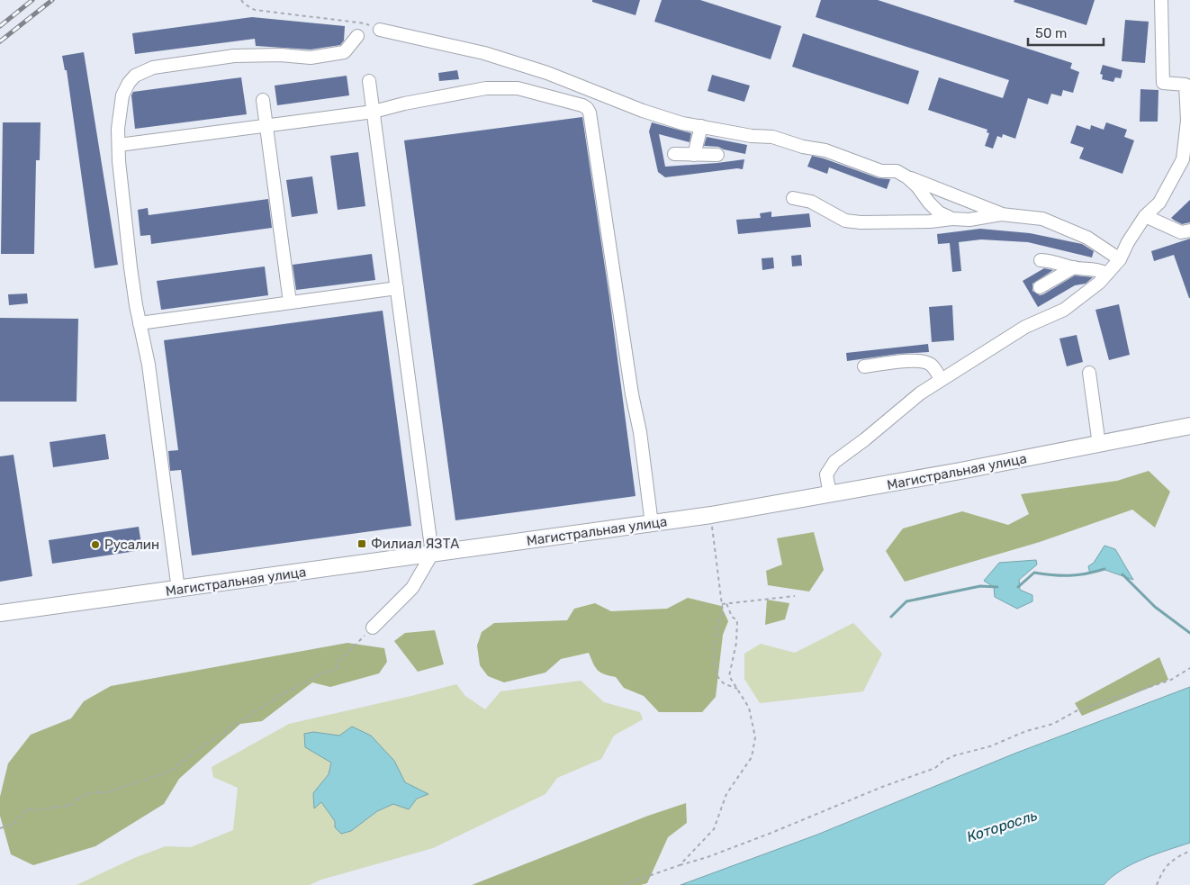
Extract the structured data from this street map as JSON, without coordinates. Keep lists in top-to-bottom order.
{
  "streets": {
    "main road": ["Магистральная улица"]
  },
  "water": ["Которосль"],
  "places": {
    "transit": ["Филиал ЯЗТА"],
    "other": ["Русалин"]
  },
  "scale_bar": "50 m"
}
